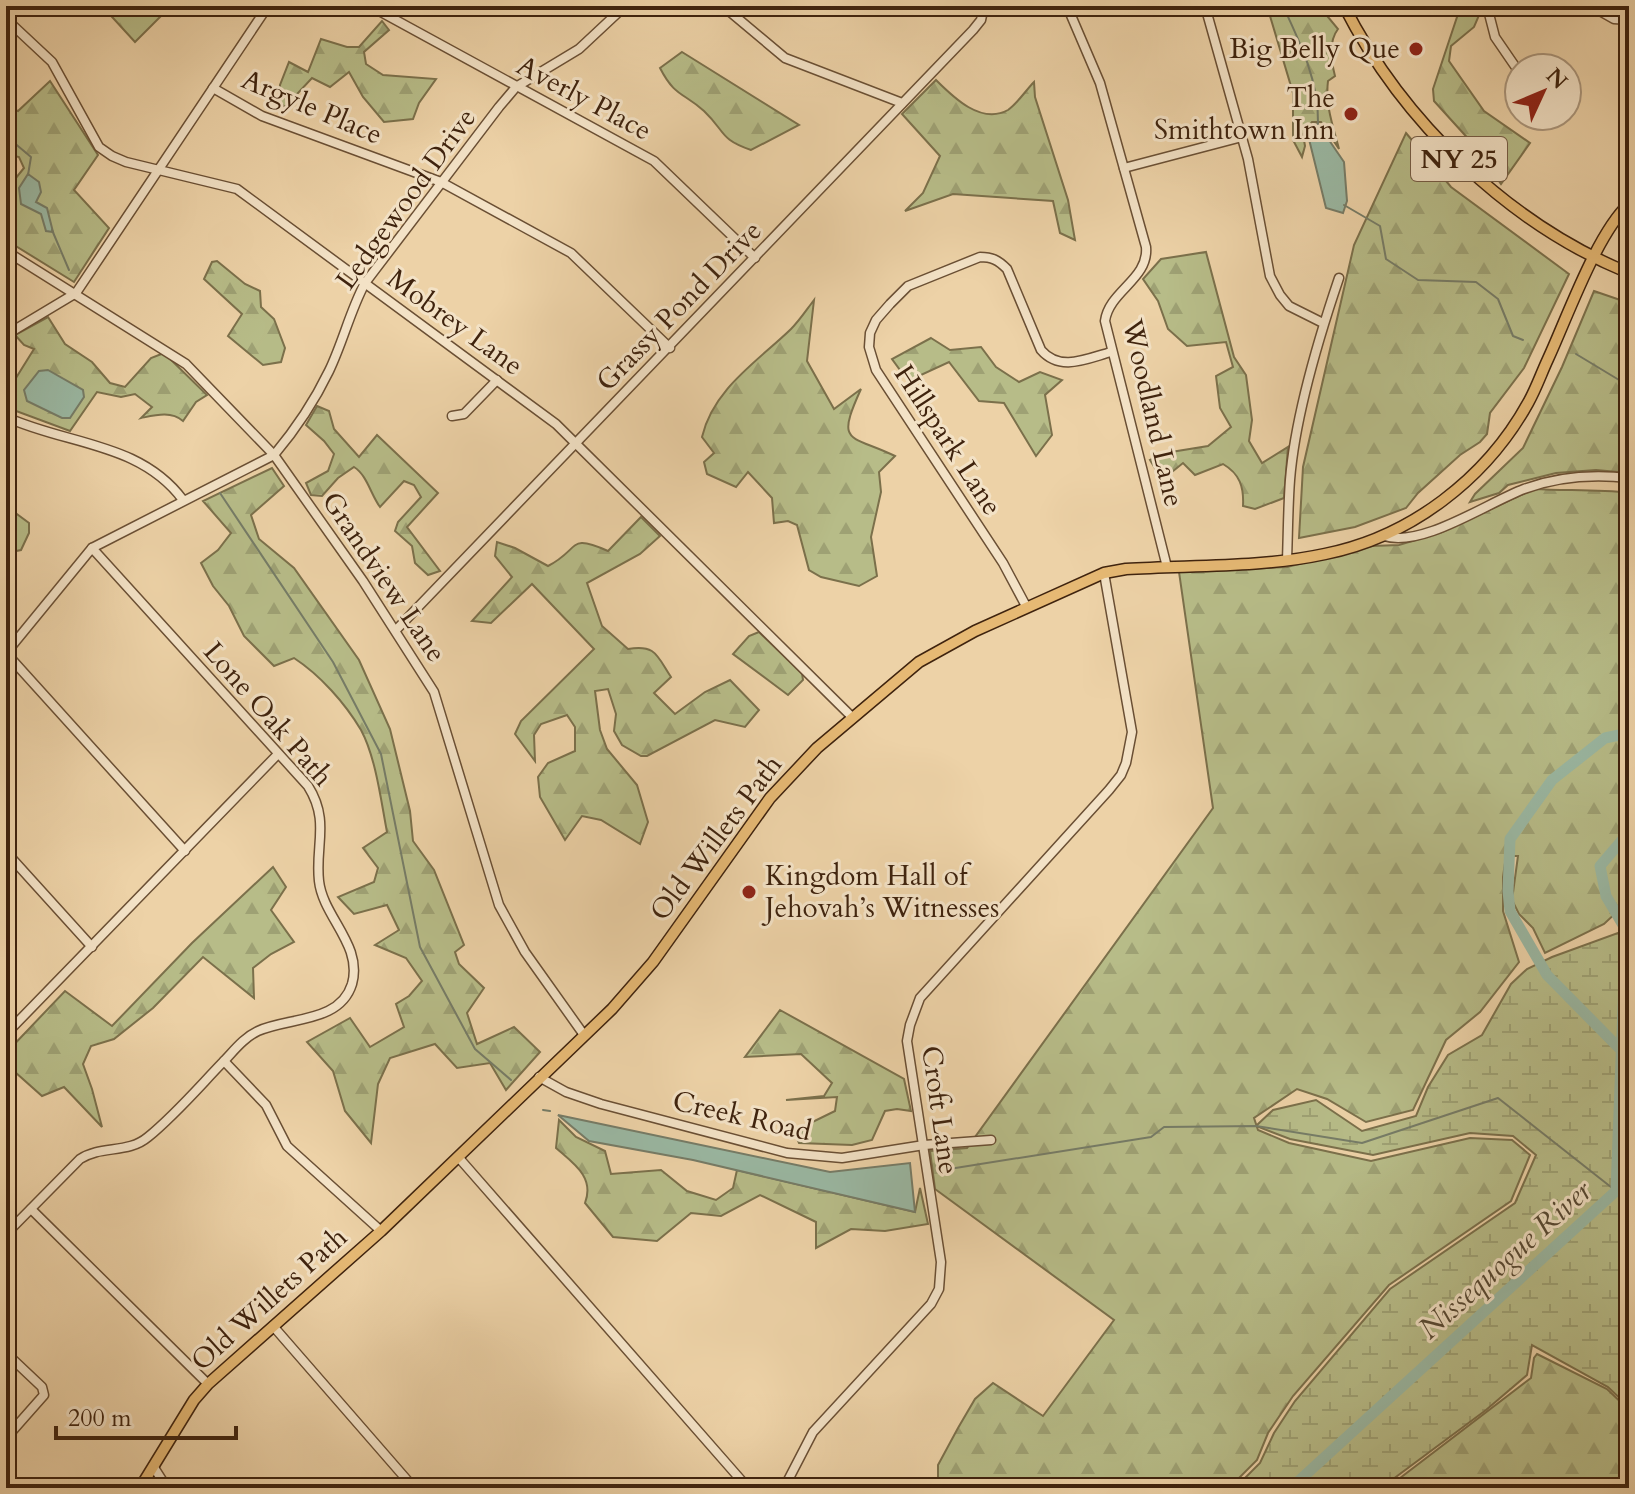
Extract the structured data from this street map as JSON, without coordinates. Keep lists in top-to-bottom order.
{
  "streets": {
    "main road": ["NY 25", "Old Willets Path"],
    "street": [
      "Averly Place",
      "Argyle Place",
      "Ledgewood Drive",
      "Grassy Pond Drive",
      "Mobrey Lane",
      "Woodland Lane",
      "Hillspark Lane",
      "Grandview Lane",
      "Lone Oak Path",
      "Croft Lane",
      "Creek Road"
    ]
  },
  "crossings": [
    ["Averly Place", "Ledgewood Drive"],
    ["Averly Place", "Grassy Pond Drive"],
    ["Argyle Place", "Ledgewood Drive"],
    ["Argyle Place", "Grassy Pond Drive"],
    ["NY 25", "Old Willets Path"],
    ["Ledgewood Drive", "Mobrey Lane"],
    ["Ledgewood Drive", "Grandview Lane"],
    ["Ledgewood Drive", "Lone Oak Path"],
    ["Grassy Pond Drive", "Mobrey Lane"],
    ["Grassy Pond Drive", "Grandview Lane"],
    ["Mobrey Lane", "Old Willets Path"],
    ["Woodland Lane", "Hillspark Lane"],
    ["Woodland Lane", "Old Willets Path"],
    ["Hillspark Lane", "Old Willets Path"],
    ["Grandview Lane", "Old Willets Path"],
    ["Old Willets Path", "Croft Lane"],
    ["Old Willets Path", "Creek Road"],
    ["Croft Lane", "Creek Road"]
  ],
  "water": ["Nissequogue River"],
  "places": ["Big Belly Que", "The Smithtown Inn", "Kingdom Hall of Jehovah’s Witnesses"],
  "scale_bar": "200 m",
  "north": "top right"
}
